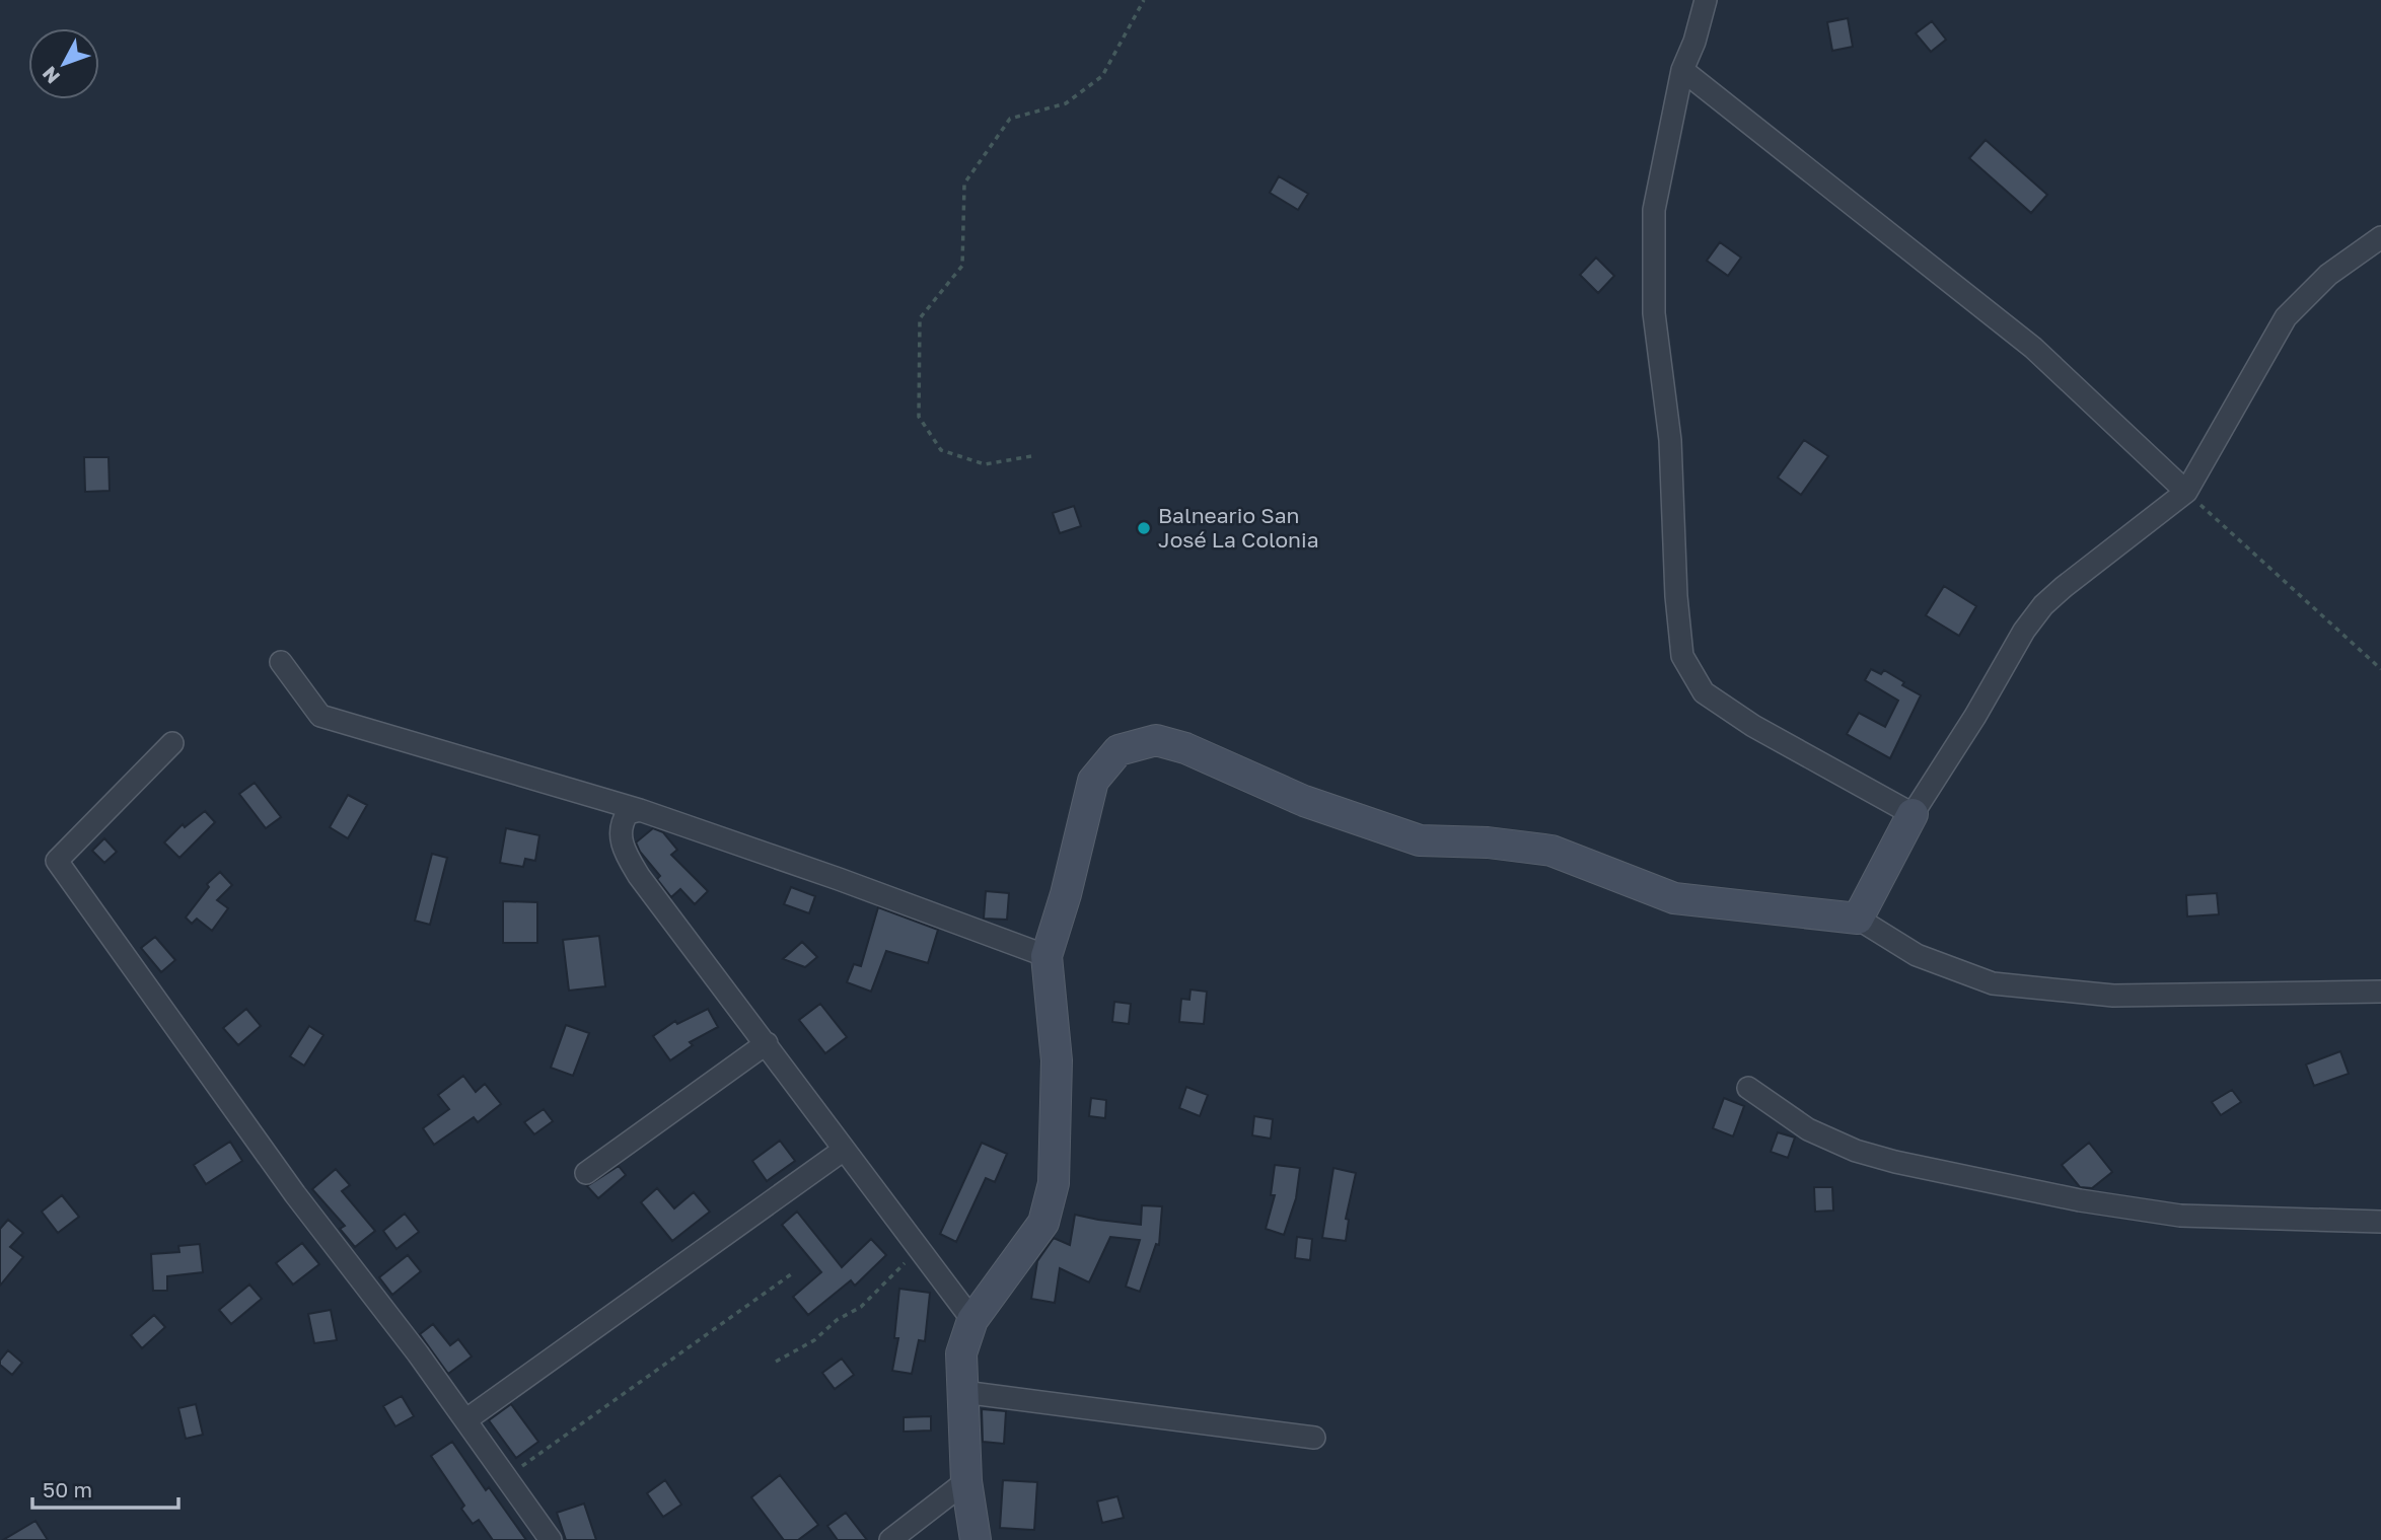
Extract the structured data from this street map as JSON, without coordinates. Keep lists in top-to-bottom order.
{
  "places": ["Balneario San José La Colonia"],
  "scale_bar": "50 m",
  "north": "bottom left"
}
